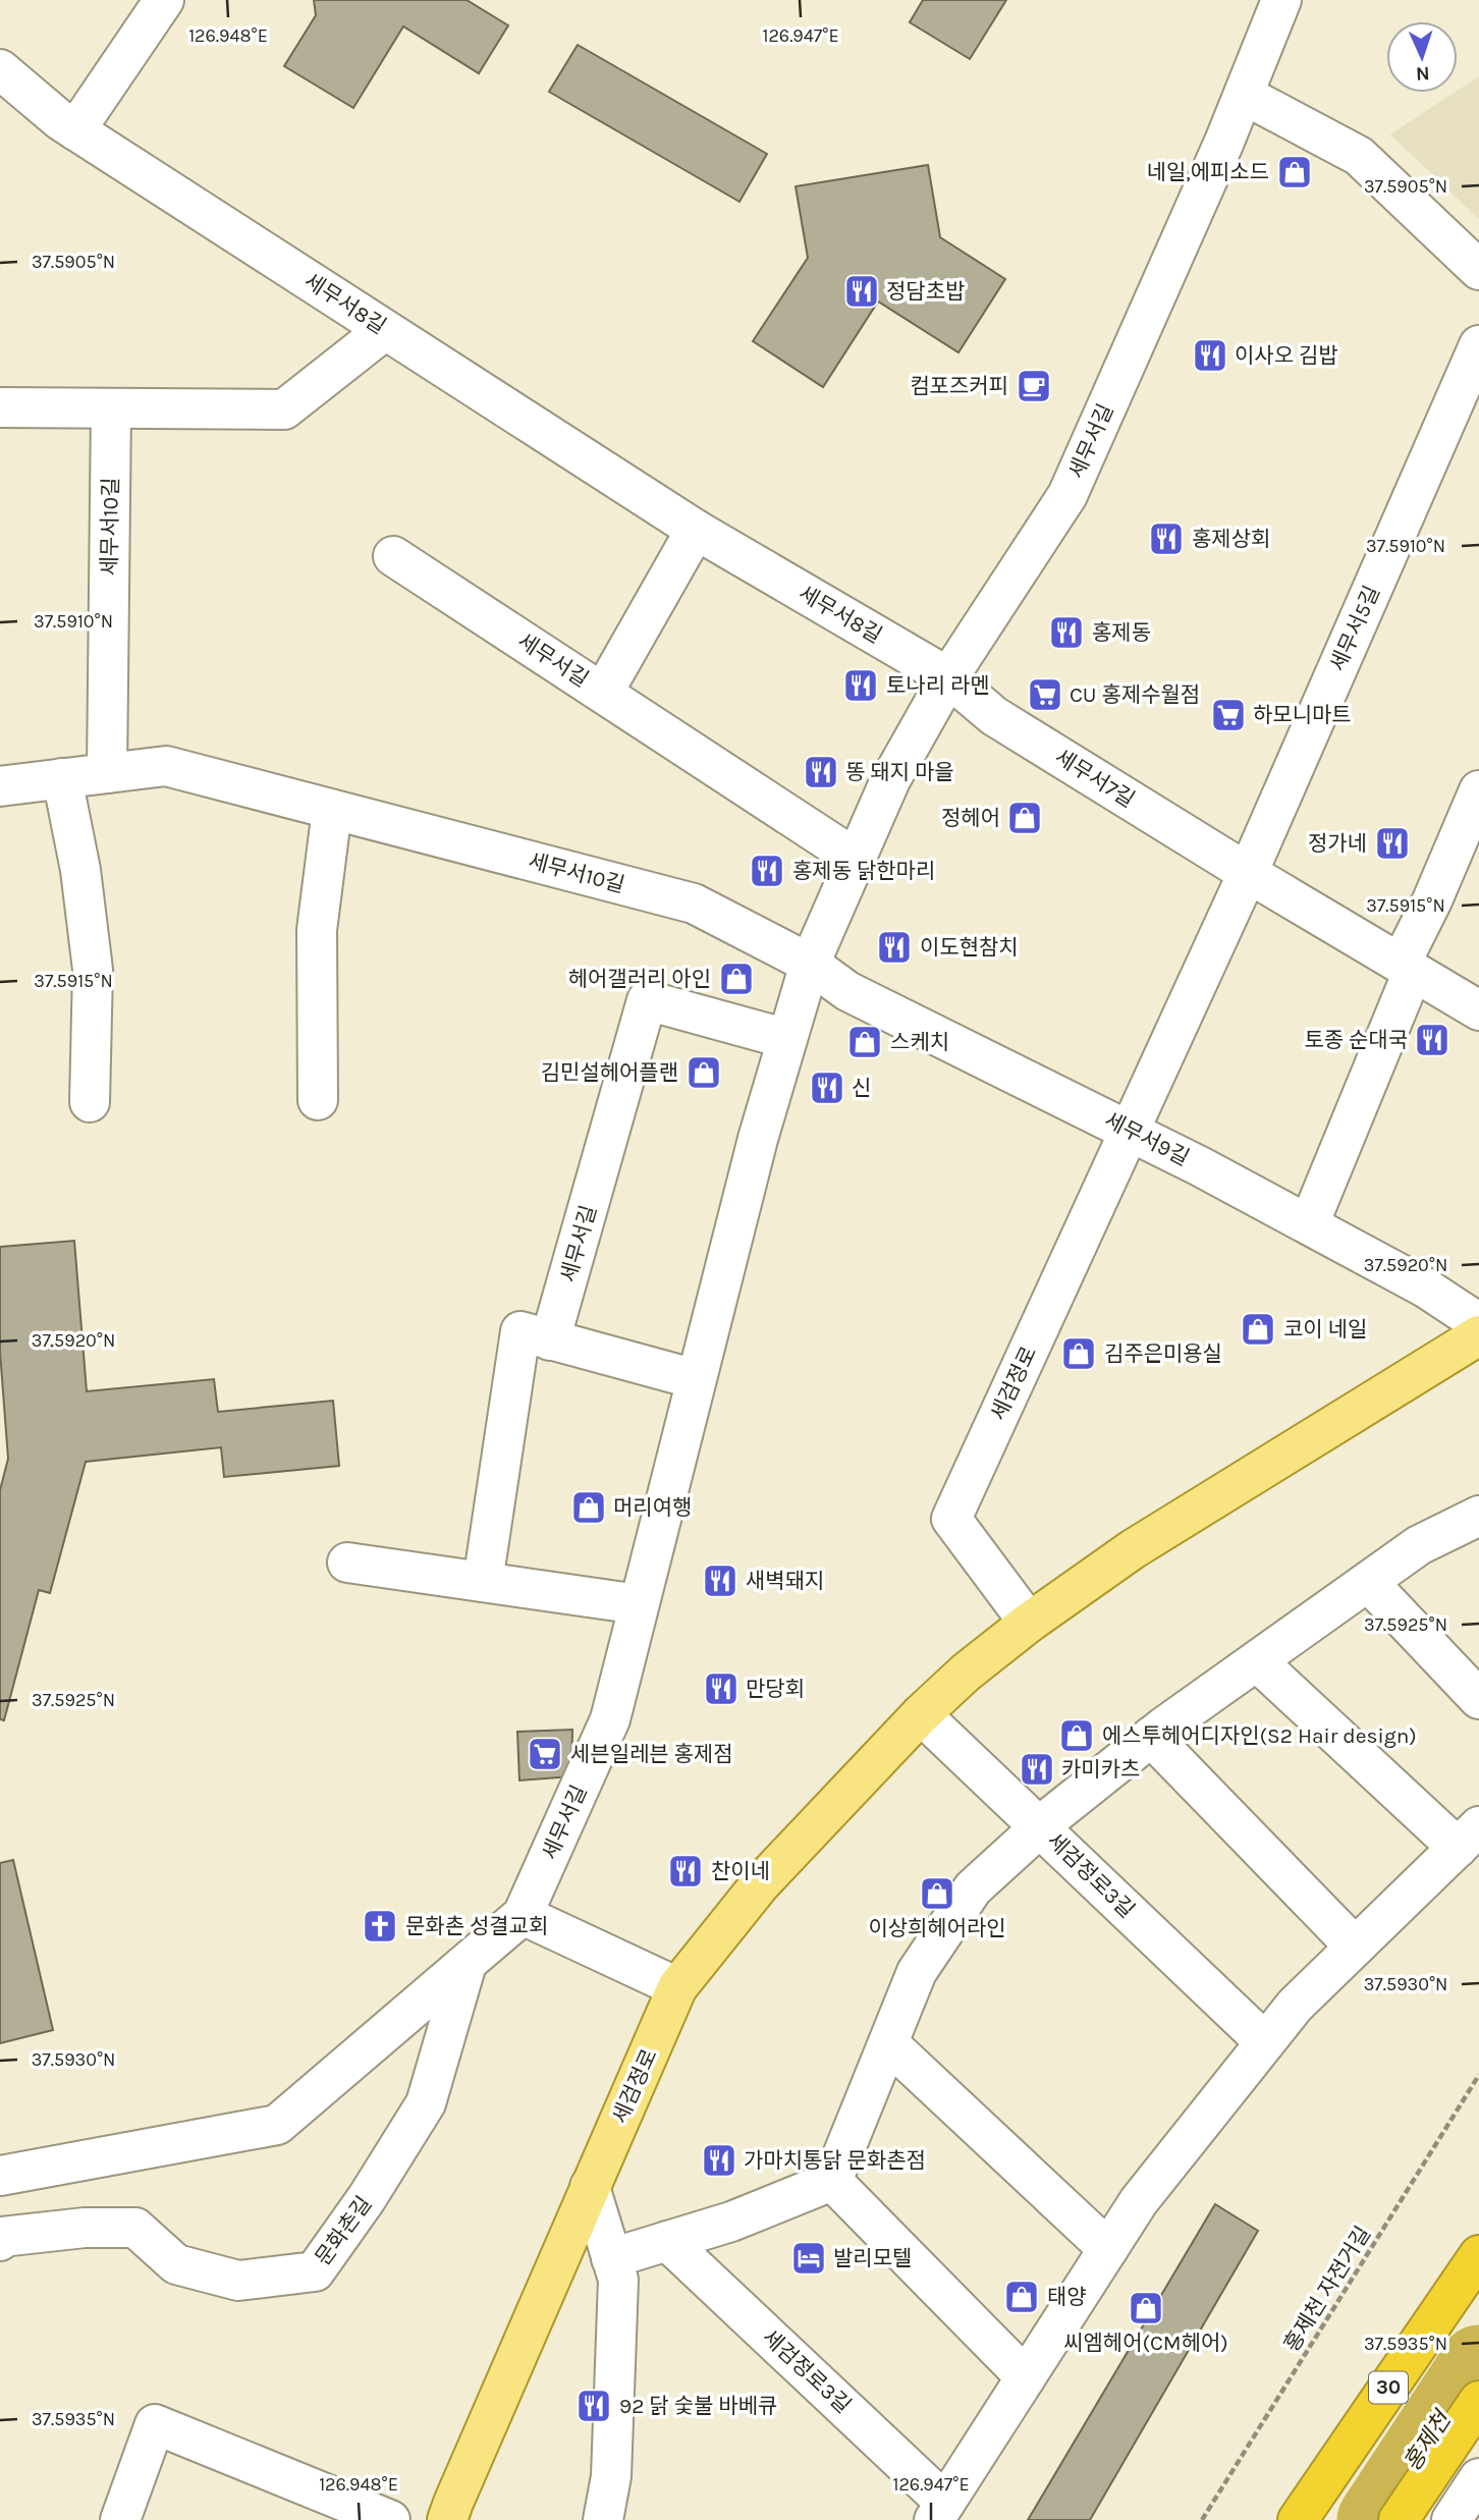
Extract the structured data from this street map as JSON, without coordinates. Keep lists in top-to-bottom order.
{
  "streets": {
    "highway": ["30"],
    "main road": ["세검정로"],
    "street": [
      "세무서8길",
      "세무서길",
      "세무서10길",
      "세무서5길",
      "세무서7길",
      "세무서9길",
      "세검정로3길",
      "문화촌길"
    ],
    "path": ["홍제천 자전거길"]
  },
  "crossings": [
    ["세무서8길", "세무서길"],
    ["세무서8길", "세무서7길"],
    ["세무서길", "세무서10길"],
    ["세무서길", "세무서7길"],
    ["세무서길", "세무서9길"],
    ["세무서10길", "세무서9길"],
    ["세무서5길", "세무서7길"],
    ["세무서9길", "세검정로"]
  ],
  "water": ["홍제천"],
  "places": {
    "shop": [
      "네일,에피소드",
      "정헤어",
      "헤어갤러리 아인",
      "스케치",
      "김민설헤어플랜",
      "코이 네일",
      "김주은미용실",
      "머리여행",
      "에스투헤어디자인(S2 Hair design)",
      "이상희헤어라인",
      "태양",
      "씨엠헤어(CM헤어)"
    ],
    "restaurant": [
      "정담초밥",
      "이사오 김밥",
      "홍제상회",
      "홍제동",
      "토나리 라멘",
      "똥 돼지 마을",
      "정가네",
      "홍제동 닭한마리",
      "이도현참치",
      "토종 순대국",
      "신",
      "새벽돼지",
      "만당회",
      "카미카츠",
      "찬이네",
      "가마치통닭 문화촌점",
      "92 닭 숯불 바베큐"
    ],
    "cafe": ["컴포즈커피"],
    "supermarket": ["CU 홍제수월점", "하모니마트", "세븐일레븐 홍제점"],
    "church": ["문화촌 성결교회"],
    "hotel": ["발리모텔"]
  },
  "north": "bottom",
  "coordinates": [
    "126.948°E",
    "126.947°E",
    "37.5905°N",
    "37.5910°N",
    "37.5915°N",
    "37.5920°N",
    "37.5925°N",
    "37.5930°N",
    "37.5935°N"
  ]
}
